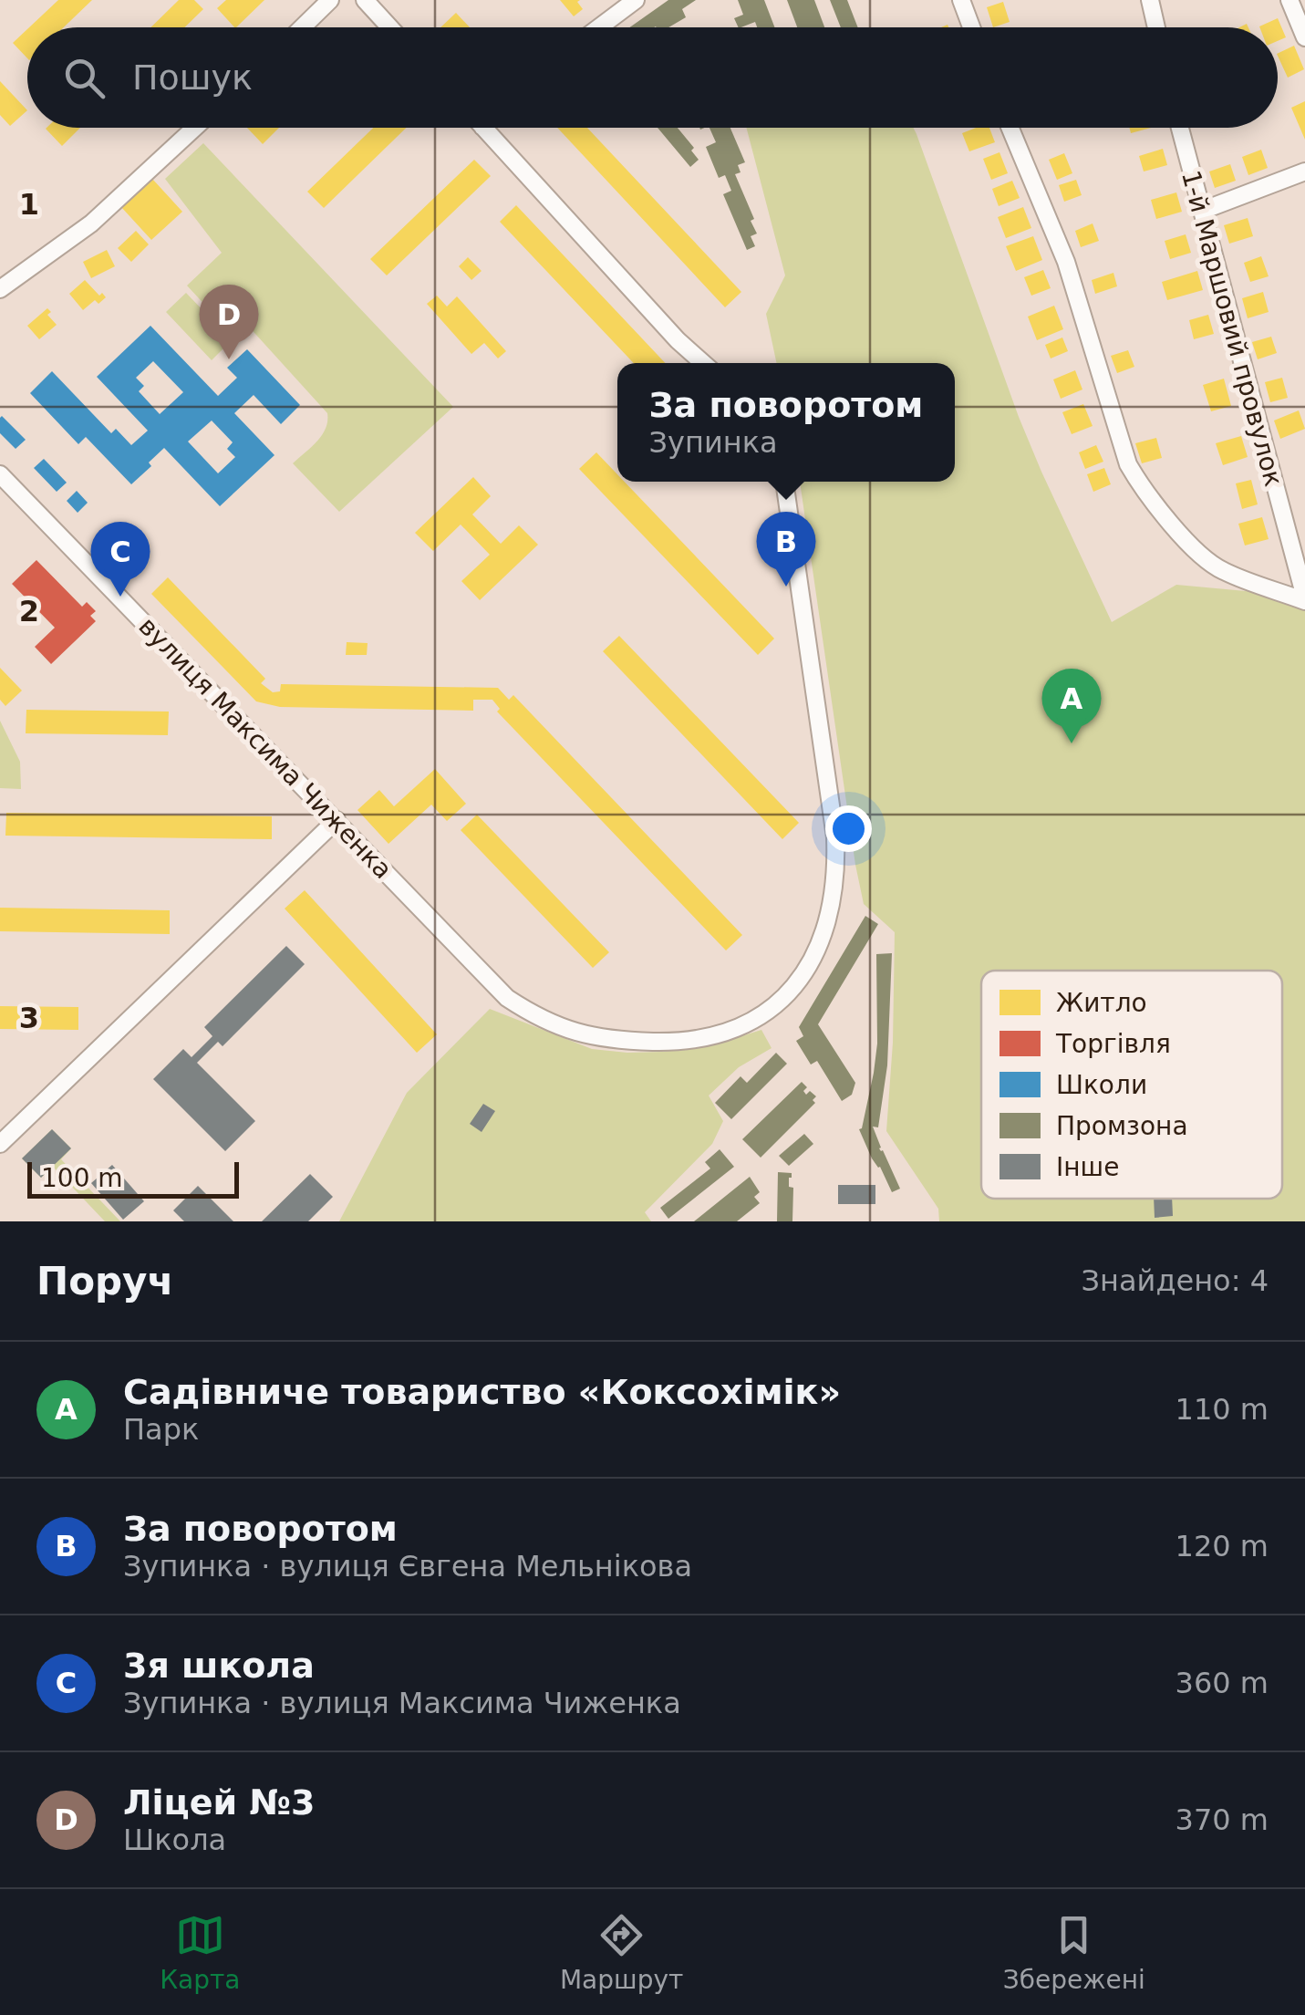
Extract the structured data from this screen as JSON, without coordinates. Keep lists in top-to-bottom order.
{
  "streets": {
    "street": ["1-й Маршовий провулок", "вулиця Максима Чиженка"]
  },
  "legend": [
    "Житло",
    "Торгівля",
    "Школи",
    "Промзона",
    "Інше"
  ],
  "scale_bar": "100 m",
  "page": {
    "search": "Пошук",
    "pins": [
      "D",
      "B",
      "C",
      "A"
    ],
    "popup": ["За поворотом", "Зупинка"],
    "scale": "100 m",
    "heading": ["Поруч", "Знайдено: 4"],
    "list": [
      {
        "mark": "A",
        "name": "Садівниче товариство «Коксохімік»",
        "note": "Парк",
        "value": "110 m"
      },
      {
        "mark": "B",
        "name": "За поворотом",
        "note": "Зупинка · вулиця Євгена Мельнікова",
        "value": "120 m"
      },
      {
        "mark": "C",
        "name": "3я школа",
        "note": "Зупинка · вулиця Максима Чиженка",
        "value": "360 m"
      },
      {
        "mark": "D",
        "name": "Ліцей №3",
        "note": "Школа",
        "value": "370 m"
      }
    ],
    "nav": ["Карта", "Маршрут", "Збережені"]
  },
  "grid": {
    "rows": ["1", "2", "3"]
  }
}
